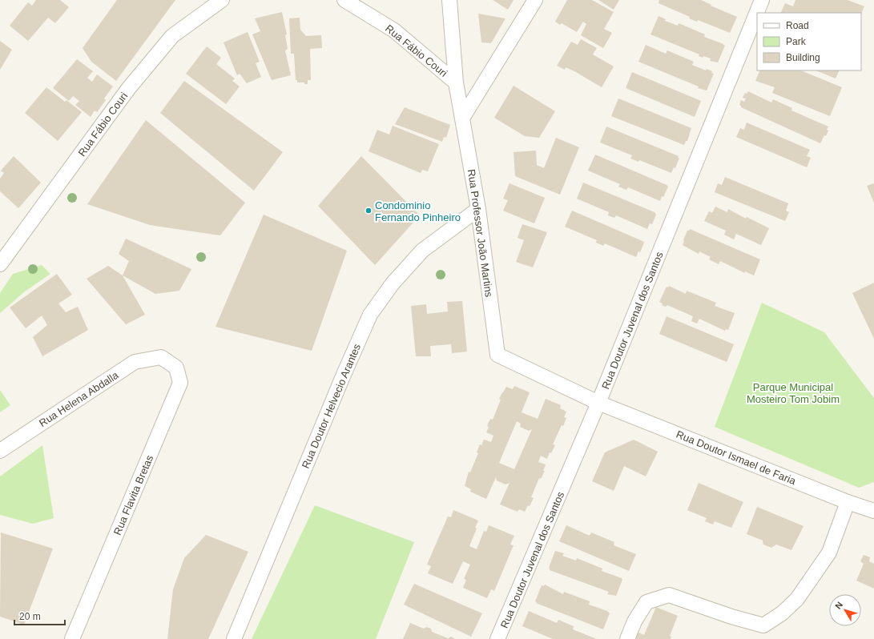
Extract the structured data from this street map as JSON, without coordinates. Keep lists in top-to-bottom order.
{
  "streets": {
    "street": [
      "Rua Fábio Couri",
      "Rua Professor João Martins",
      "Rua Doutor Juvenal dos Santos",
      "Rua Helena Abdalla",
      "Rua Doutor Helvecio Arantes",
      "Rua Doutor Ismael de Faria",
      "Rua Flavita Bretas"
    ]
  },
  "crossings": [
    ["Rua Fábio Couri", "Rua Professor João Martins"],
    ["Rua Professor João Martins", "Rua Doutor Juvenal dos Santos"],
    ["Rua Professor João Martins", "Rua Doutor Helvecio Arantes"],
    ["Rua Professor João Martins", "Rua Doutor Ismael de Faria"],
    ["Rua Doutor Juvenal dos Santos", "Rua Doutor Ismael de Faria"],
    ["Rua Helena Abdalla", "Rua Flavita Bretas"]
  ],
  "parks": ["Parque Municipal Mosteiro Tom Jobim"],
  "places": ["Condominio Fernando Pinheiro"],
  "legend": ["Road", "Park", "Building"],
  "scale_bar": "20 m",
  "north": "top left"
}
